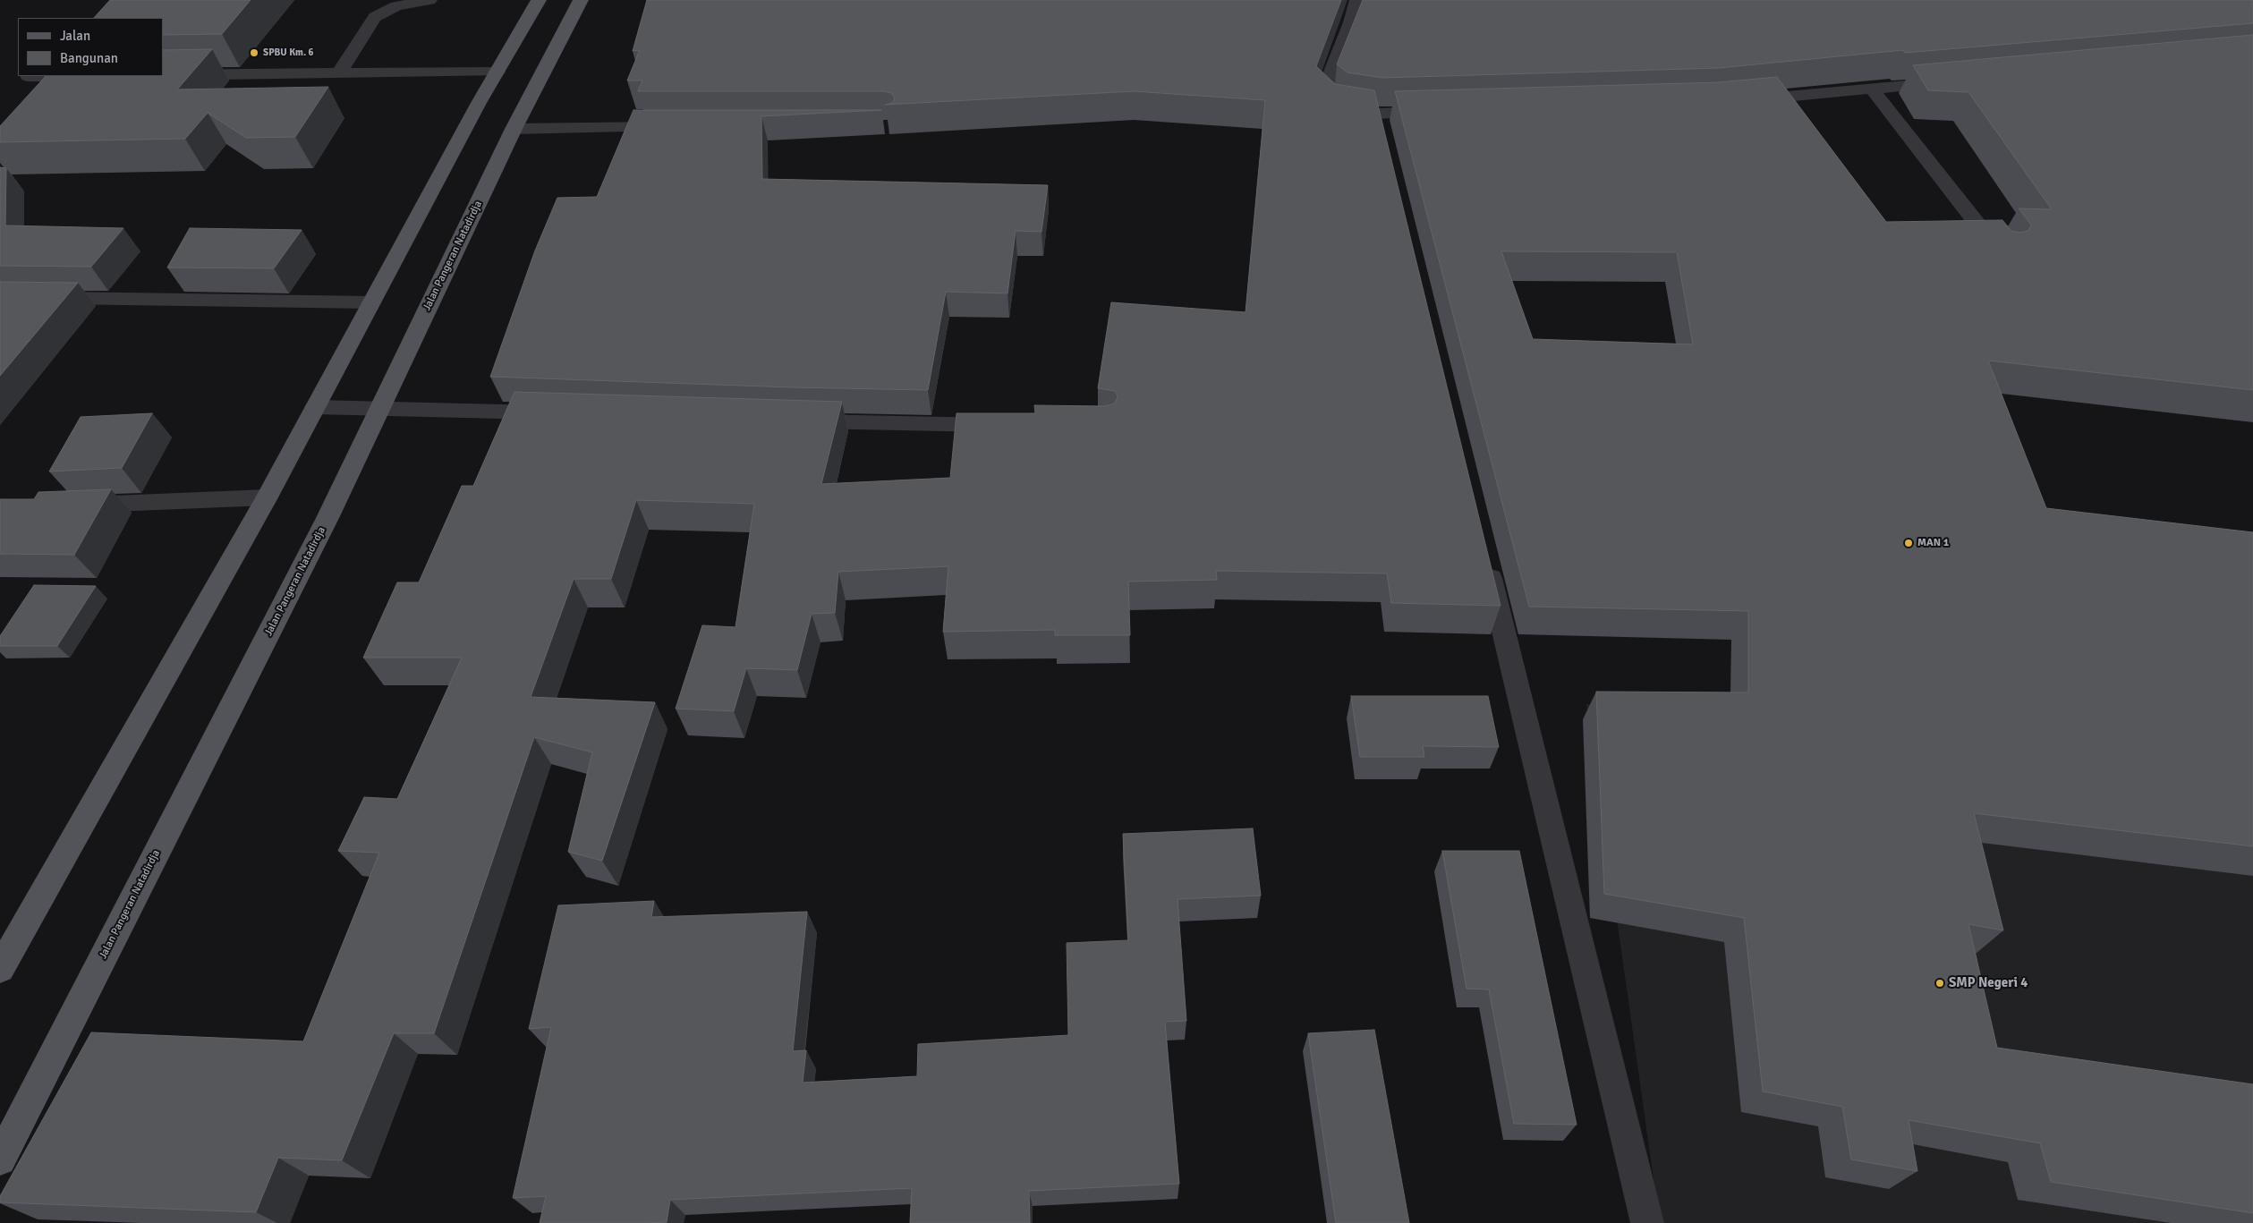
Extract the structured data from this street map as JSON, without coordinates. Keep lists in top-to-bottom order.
{
  "streets": {
    "main road": ["Jalan Pangeran Natadirdja"]
  },
  "places": ["SPBU Km. 6", "MAN 1", "SMP Negeri 4"],
  "legend": ["Jalan", "Bangunan"]
}
